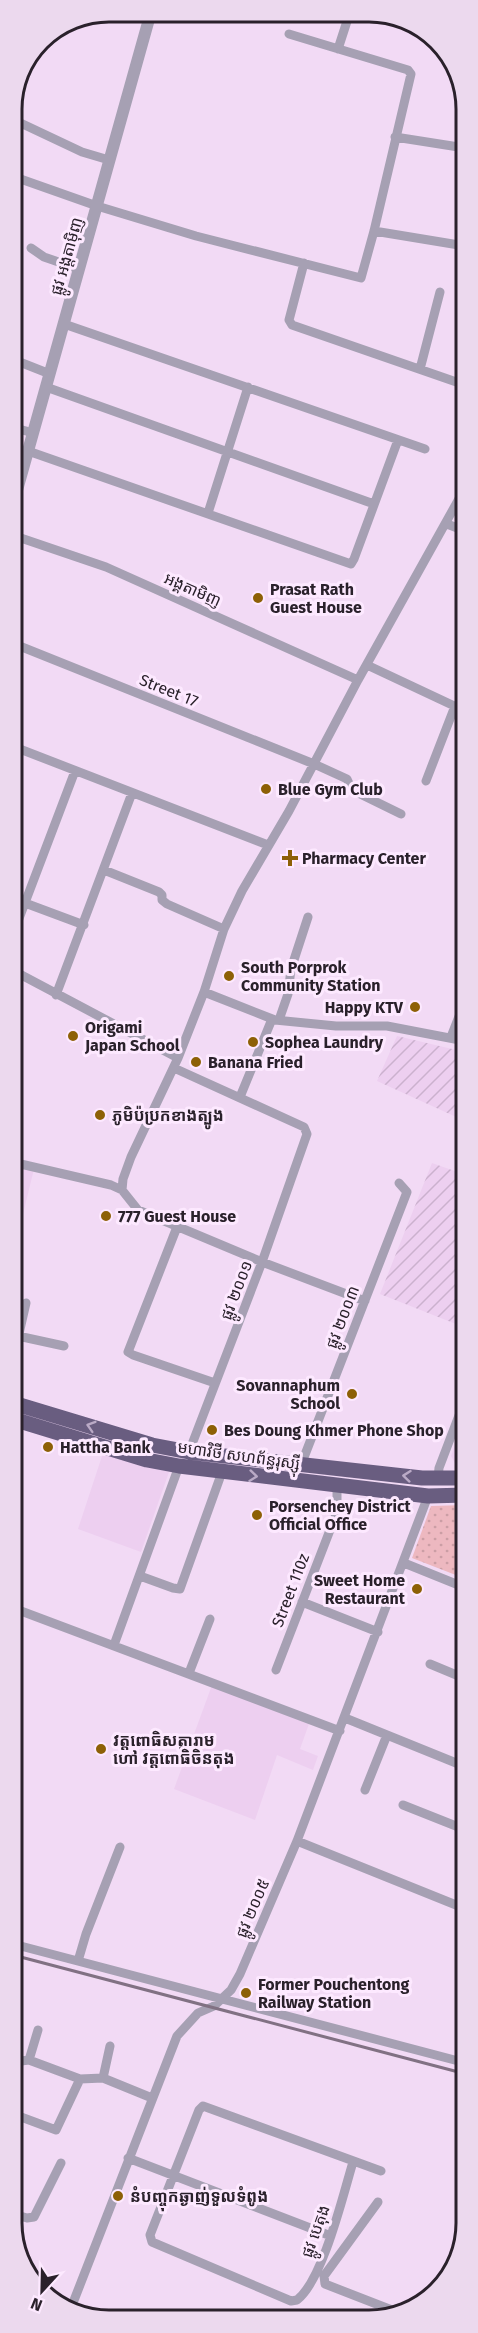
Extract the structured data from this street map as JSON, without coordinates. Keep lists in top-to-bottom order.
{
  "streets": {
    "highway": ["មហាវិថី សហព័ន្ធរុស្ស៊ី"],
    "street": [
      "ផ្លូវ អង្តតាម៉ិញ",
      "អង្គតាមិញ",
      "Street 17",
      "ផ្លូវ ២០០១",
      "ផ្លូវ ២០០៣",
      "Street 110z",
      "ផ្លូវ ២០០៥",
      "ផ្លូវ បេតុង"
    ]
  },
  "crossings": [
    ["ផ្លូវ ២០០១", "មហាវិថី សហព័ន្ធរុស្ស៊ី"],
    ["ផ្លូវ ២០០៣", "មហាវិថី សហព័ន្ធរុស្ស៊ី"],
    ["មហាវិថី សហព័ន្ធរុស្ស៊ី", "Street 110z"],
    ["មហាវិថី សហព័ន្ធរុស្ស៊ី", "ផ្លូវ ២០០៥"]
  ],
  "places": {
    "other": [
      "Prasat Rath Guest House",
      "Blue Gym Club",
      "South Porprok Community Station",
      "Happy KTV",
      "Origami Japan School",
      "Sophea Laundry",
      "Banana Fried",
      "ភូមិប៉ប្រកខាងត្បូង",
      "777 Guest House",
      "Sovannaphum School",
      "Bes Doung Khmer Phone Shop",
      "Hattha Bank",
      "Porsenchey District Official Office",
      "Sweet Home Restaurant",
      "វត្តពោធិសត្តារាម ហៅ វត្តពោធិចិនតុង",
      "Former Pouchentong Railway Station",
      "នំបញ្ចុកឆ្ងាញ់ទួលទំពូង"
    ],
    "health": ["Pharmacy Center"]
  },
  "north": "bottom"
}
